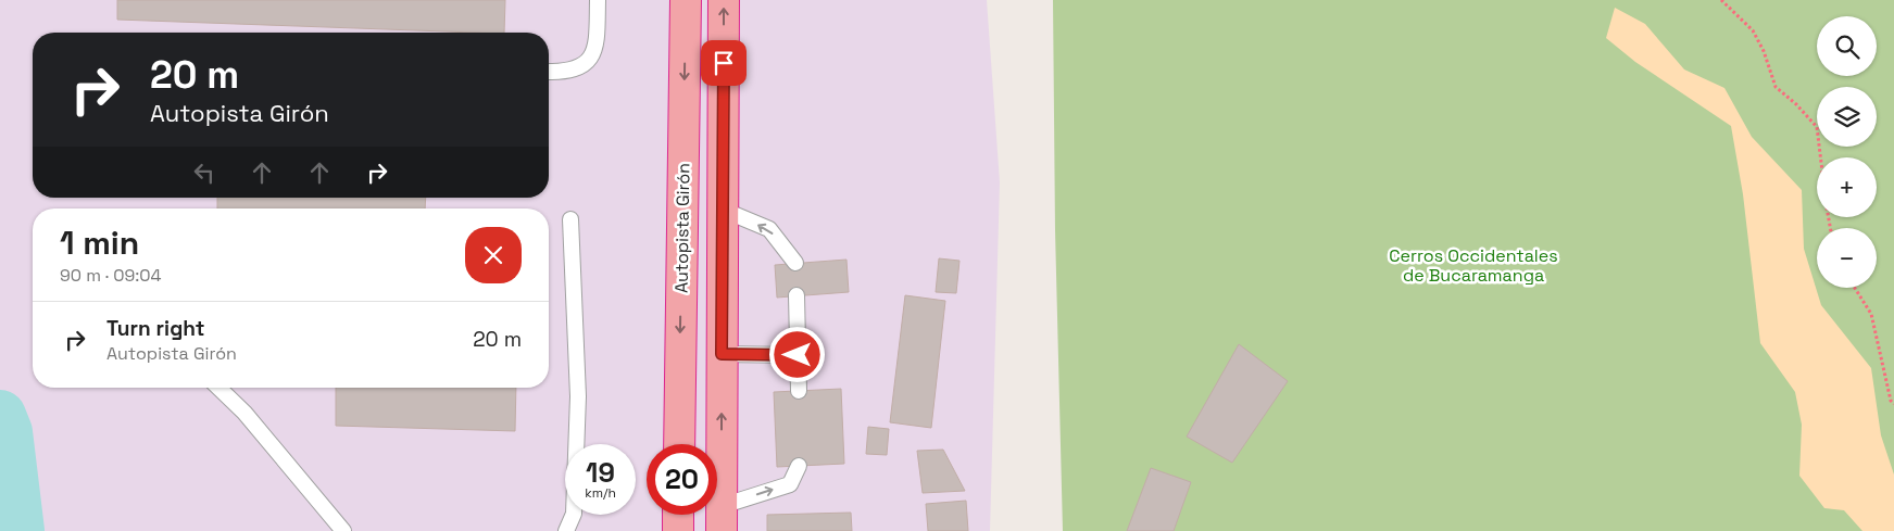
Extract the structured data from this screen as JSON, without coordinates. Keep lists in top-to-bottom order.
{
  "streets": {
    "highway": ["Autopista Girón"]
  },
  "parks": ["Cerros Occidentales de Bucaramanga"],
  "page": {
    "map_buttons": ["+", "−"],
    "turn": ["20 m", "Autopista Girón"],
    "heading": ["1 min", "90 m · 09:04"],
    "list": [
      {
        "name": "Turn right",
        "note": "Autopista Girón",
        "value": "20 m"
      }
    ],
    "speed": "19 km/h",
    "limit": "20"
  }
}
